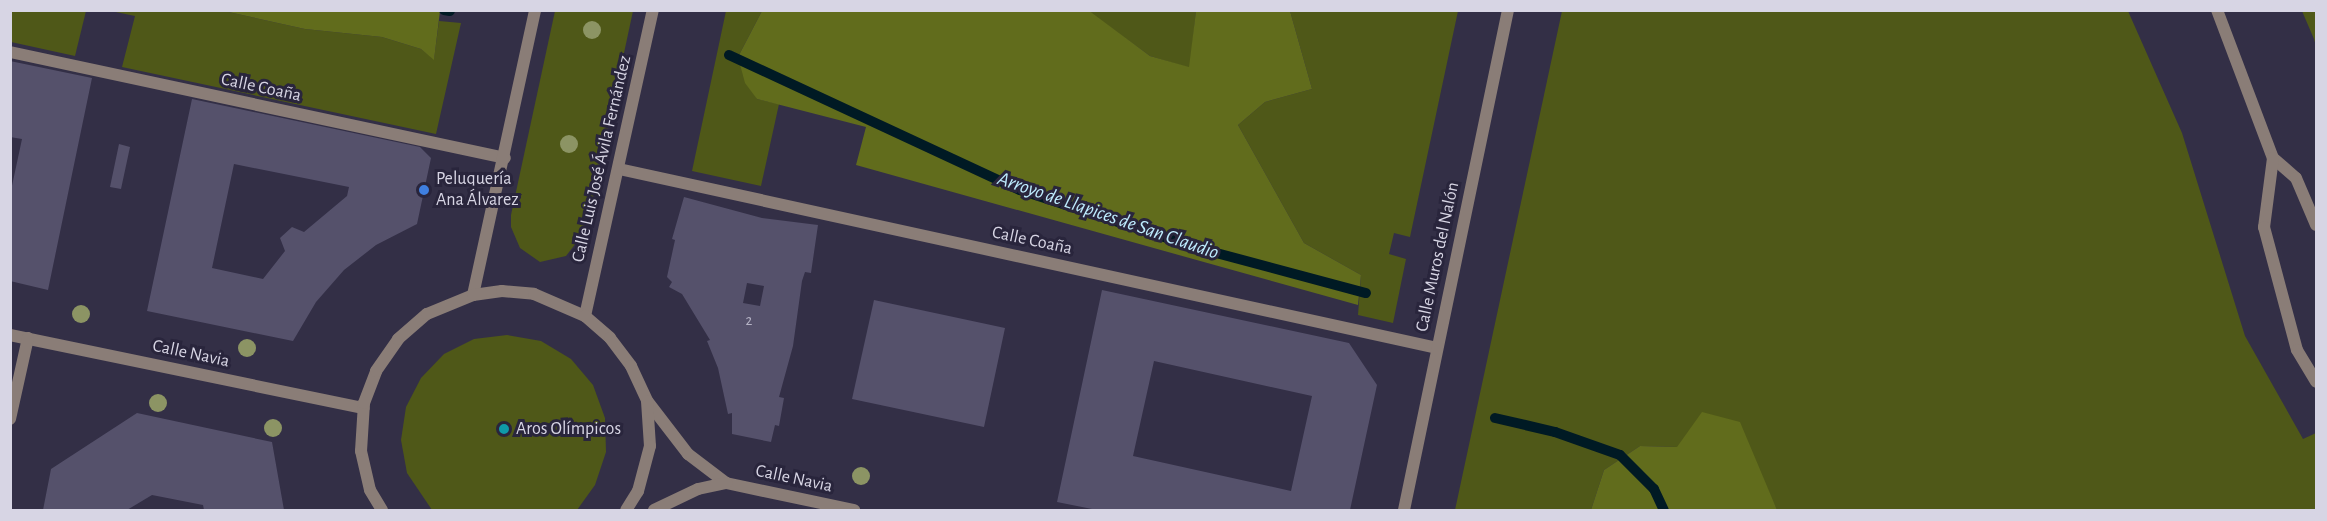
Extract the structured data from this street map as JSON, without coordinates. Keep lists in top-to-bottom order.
{
  "streets": {
    "street": [
      "Calle Coaña",
      "Calle Luis José Ávila Fernández",
      "Calle Muros del Nalón",
      "Calle Navia"
    ]
  },
  "crossings": [
    ["Calle Coaña", "Calle Luis José Ávila Fernández"],
    ["Calle Coaña", "Calle Muros del Nalón"]
  ],
  "water": ["Arroyo de Llapices de San Claudio"],
  "places": ["Peluquería Ana Álvarez", "Aros Olímpicos"],
  "house_numbers": ["2"]
}
